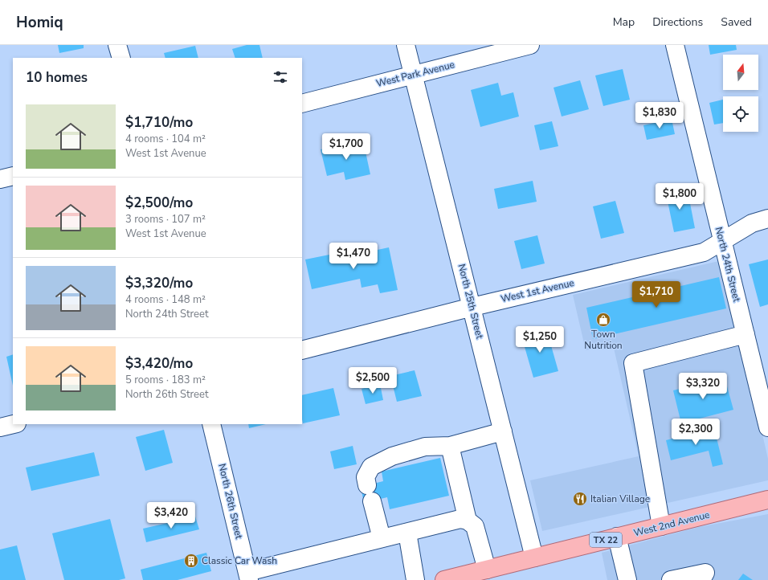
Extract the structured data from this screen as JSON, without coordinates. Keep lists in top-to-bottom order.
{
  "streets": {
    "main road": ["West 2nd Avenue", "TX 22"],
    "street": [
      "West Park Avenue",
      "North 24th Street",
      "West 1st Avenue",
      "North 25th Street",
      "North 26th Street"
    ]
  },
  "crossings": [
    ["West Park Avenue", "North 25th Street"],
    ["North 24th Street", "West 1st Avenue"],
    ["West 1st Avenue", "North 25th Street"],
    ["North 25th Street", "West 2nd Avenue"]
  ],
  "places": {
    "shop": ["Town Nutrition"],
    "restaurant": ["Italian Village"],
    "building": ["Classic Car Wash"]
  },
  "north": "top",
  "page": {
    "header": "Homiq",
    "nav": ["Map", "Directions", "Saved"],
    "heading": "10 homes",
    "list": [
      {
        "name": "$1,710/mo",
        "note": "4 rooms · 104 m² · West 1st Avenue"
      },
      {
        "name": "$2,500/mo",
        "note": "3 rooms · 107 m² · West 1st Avenue"
      },
      {
        "name": "$3,320/mo",
        "note": "4 rooms · 148 m² · North 24th Street"
      },
      {
        "name": "$3,420/mo",
        "note": "5 rooms · 183 m² · North 26th Street"
      }
    ],
    "price": [
      "$1,830",
      "$1,700",
      "$1,800",
      "$1,470",
      "$1,710",
      "$1,250",
      "$2,500",
      "$3,320",
      "$2,300",
      "$3,420"
    ]
  }
}
